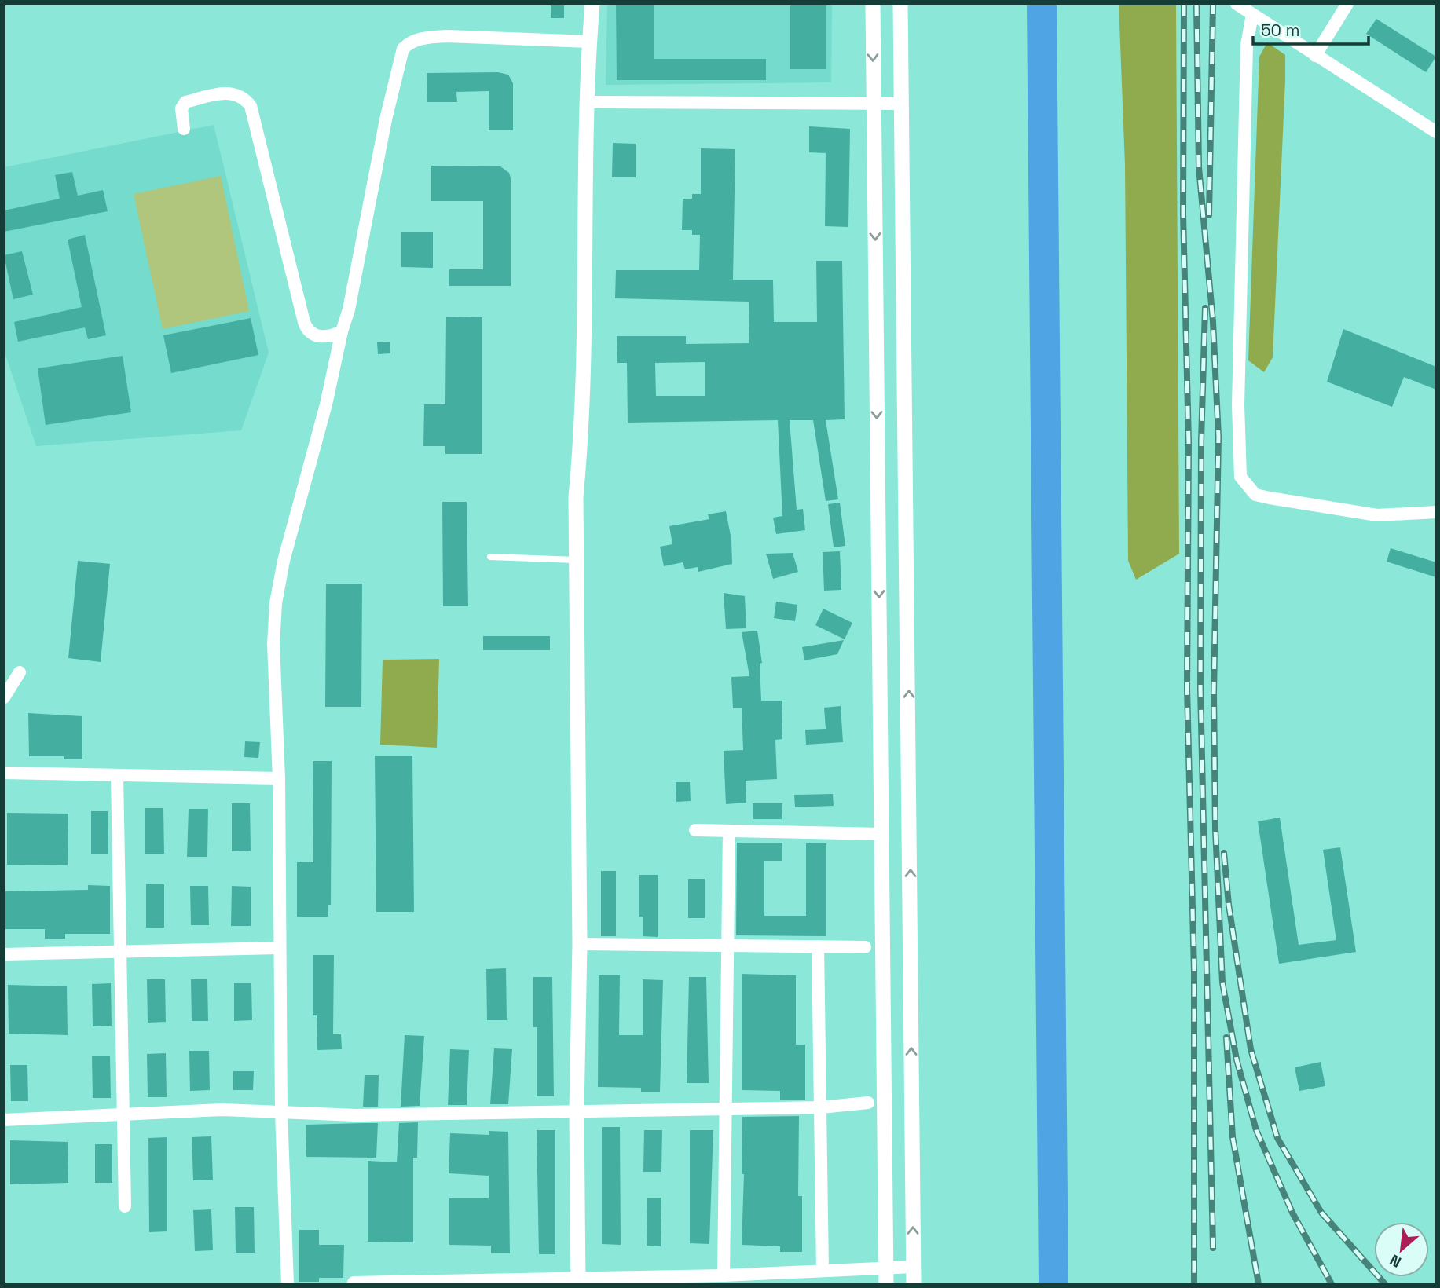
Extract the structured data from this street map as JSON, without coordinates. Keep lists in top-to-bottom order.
{
  "scale_bar": "50 m",
  "north": "bottom left"
}
